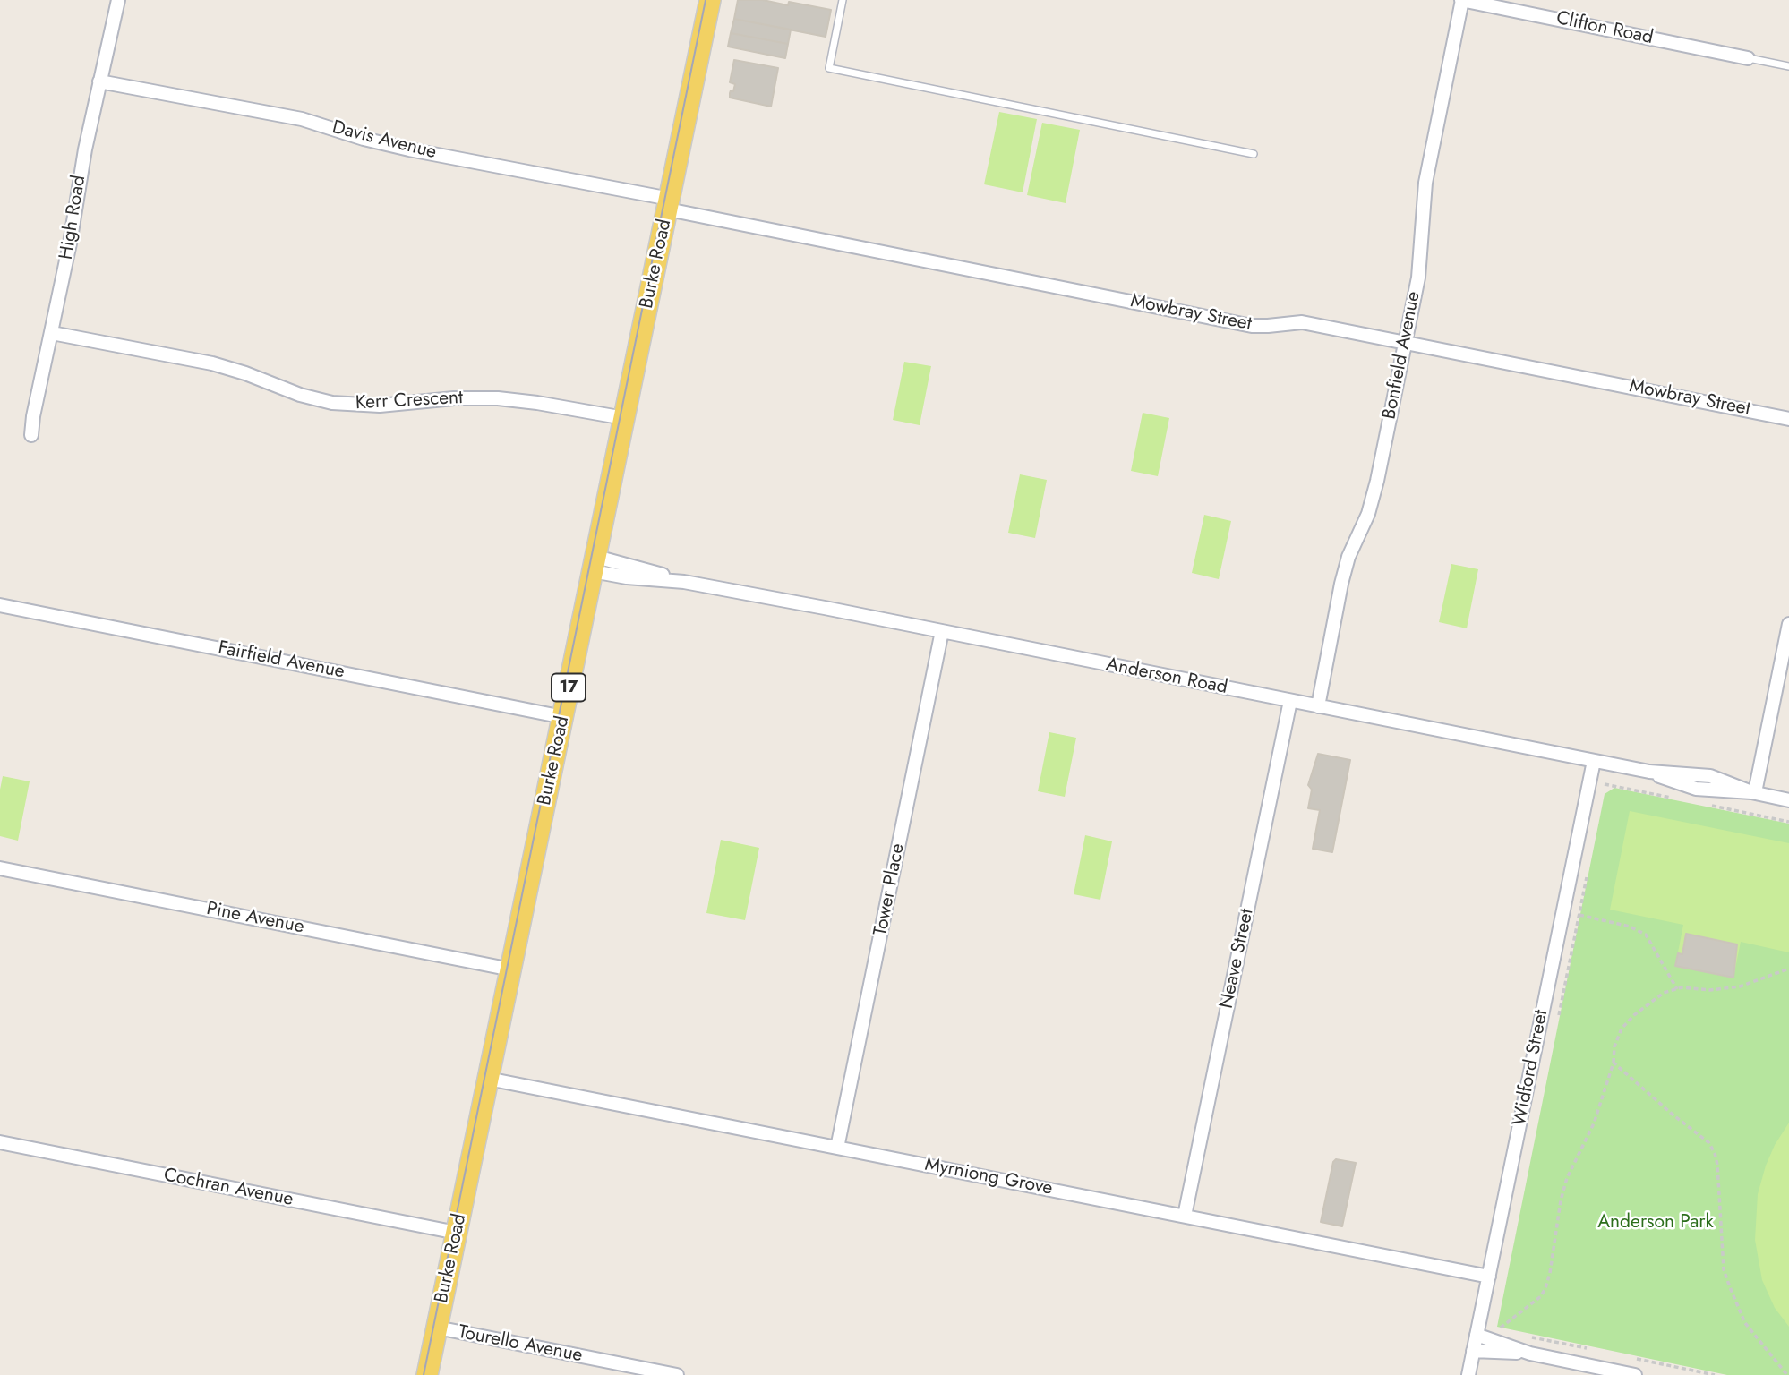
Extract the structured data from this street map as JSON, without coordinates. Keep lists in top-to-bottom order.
{
  "streets": {
    "main road": ["Burke Road", "17"],
    "street": [
      "Clifton Road",
      "Davis Avenue",
      "High Road",
      "Mowbray Street",
      "Bonfield Avenue",
      "Kerr Crescent",
      "Fairfield Avenue",
      "Anderson Road",
      "Tower Place",
      "Pine Avenue",
      "Neave Street",
      "Widford Street",
      "Myrniong Grove",
      "Cochran Avenue",
      "Tourello Avenue"
    ]
  },
  "crossings": [
    ["Clifton Road", "Bonfield Avenue"],
    ["Davis Avenue", "High Road"],
    ["Davis Avenue", "Burke Road"],
    ["Davis Avenue", "Mowbray Street"],
    ["High Road", "Kerr Crescent"],
    ["Burke Road", "Mowbray Street"],
    ["Burke Road", "Kerr Crescent"],
    ["Burke Road", "Fairfield Avenue"],
    ["Burke Road", "Anderson Road"],
    ["Burke Road", "Pine Avenue"],
    ["Burke Road", "Myrniong Grove"],
    ["Burke Road", "Cochran Avenue"],
    ["Burke Road", "Tourello Avenue"],
    ["Mowbray Street", "Bonfield Avenue"],
    ["Bonfield Avenue", "Anderson Road"],
    ["Anderson Road", "Tower Place"],
    ["Anderson Road", "Neave Street"],
    ["Anderson Road", "Widford Street"],
    ["Tower Place", "Myrniong Grove"],
    ["Neave Street", "Myrniong Grove"],
    ["Widford Street", "Myrniong Grove"]
  ],
  "parks": ["Anderson Park"]
}
